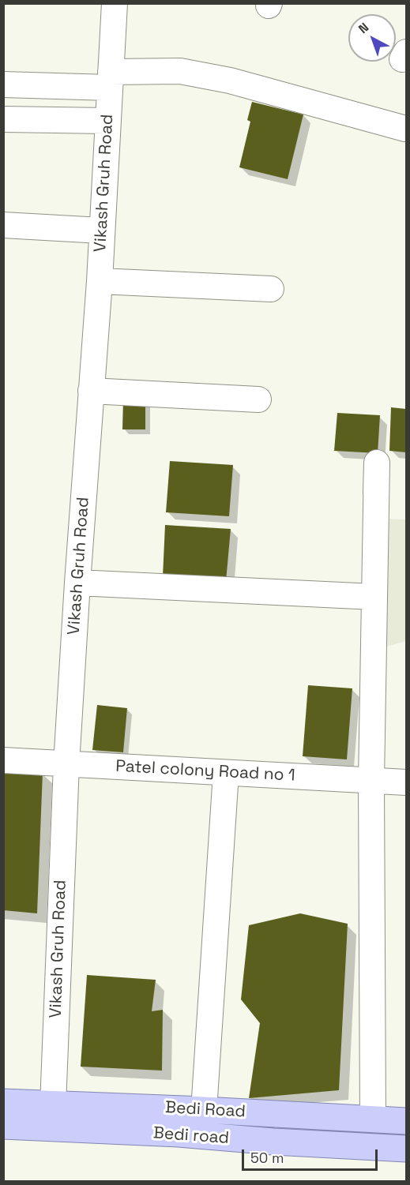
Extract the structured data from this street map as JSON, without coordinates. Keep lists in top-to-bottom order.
{
  "streets": {
    "main road": ["Bedi Road", "Bedi road"],
    "street": ["Vikash Gruh Road", "Patel colony Road no 1"]
  },
  "crossings": [
    ["Vikash Gruh Road", "Patel colony Road no 1"],
    ["Vikash Gruh Road", "Bedi Road"],
    ["Vikash Gruh Road", "Bedi road"],
    ["Bedi Road", "Bedi road"]
  ],
  "scale_bar": "50 m",
  "north": "top left"
}
